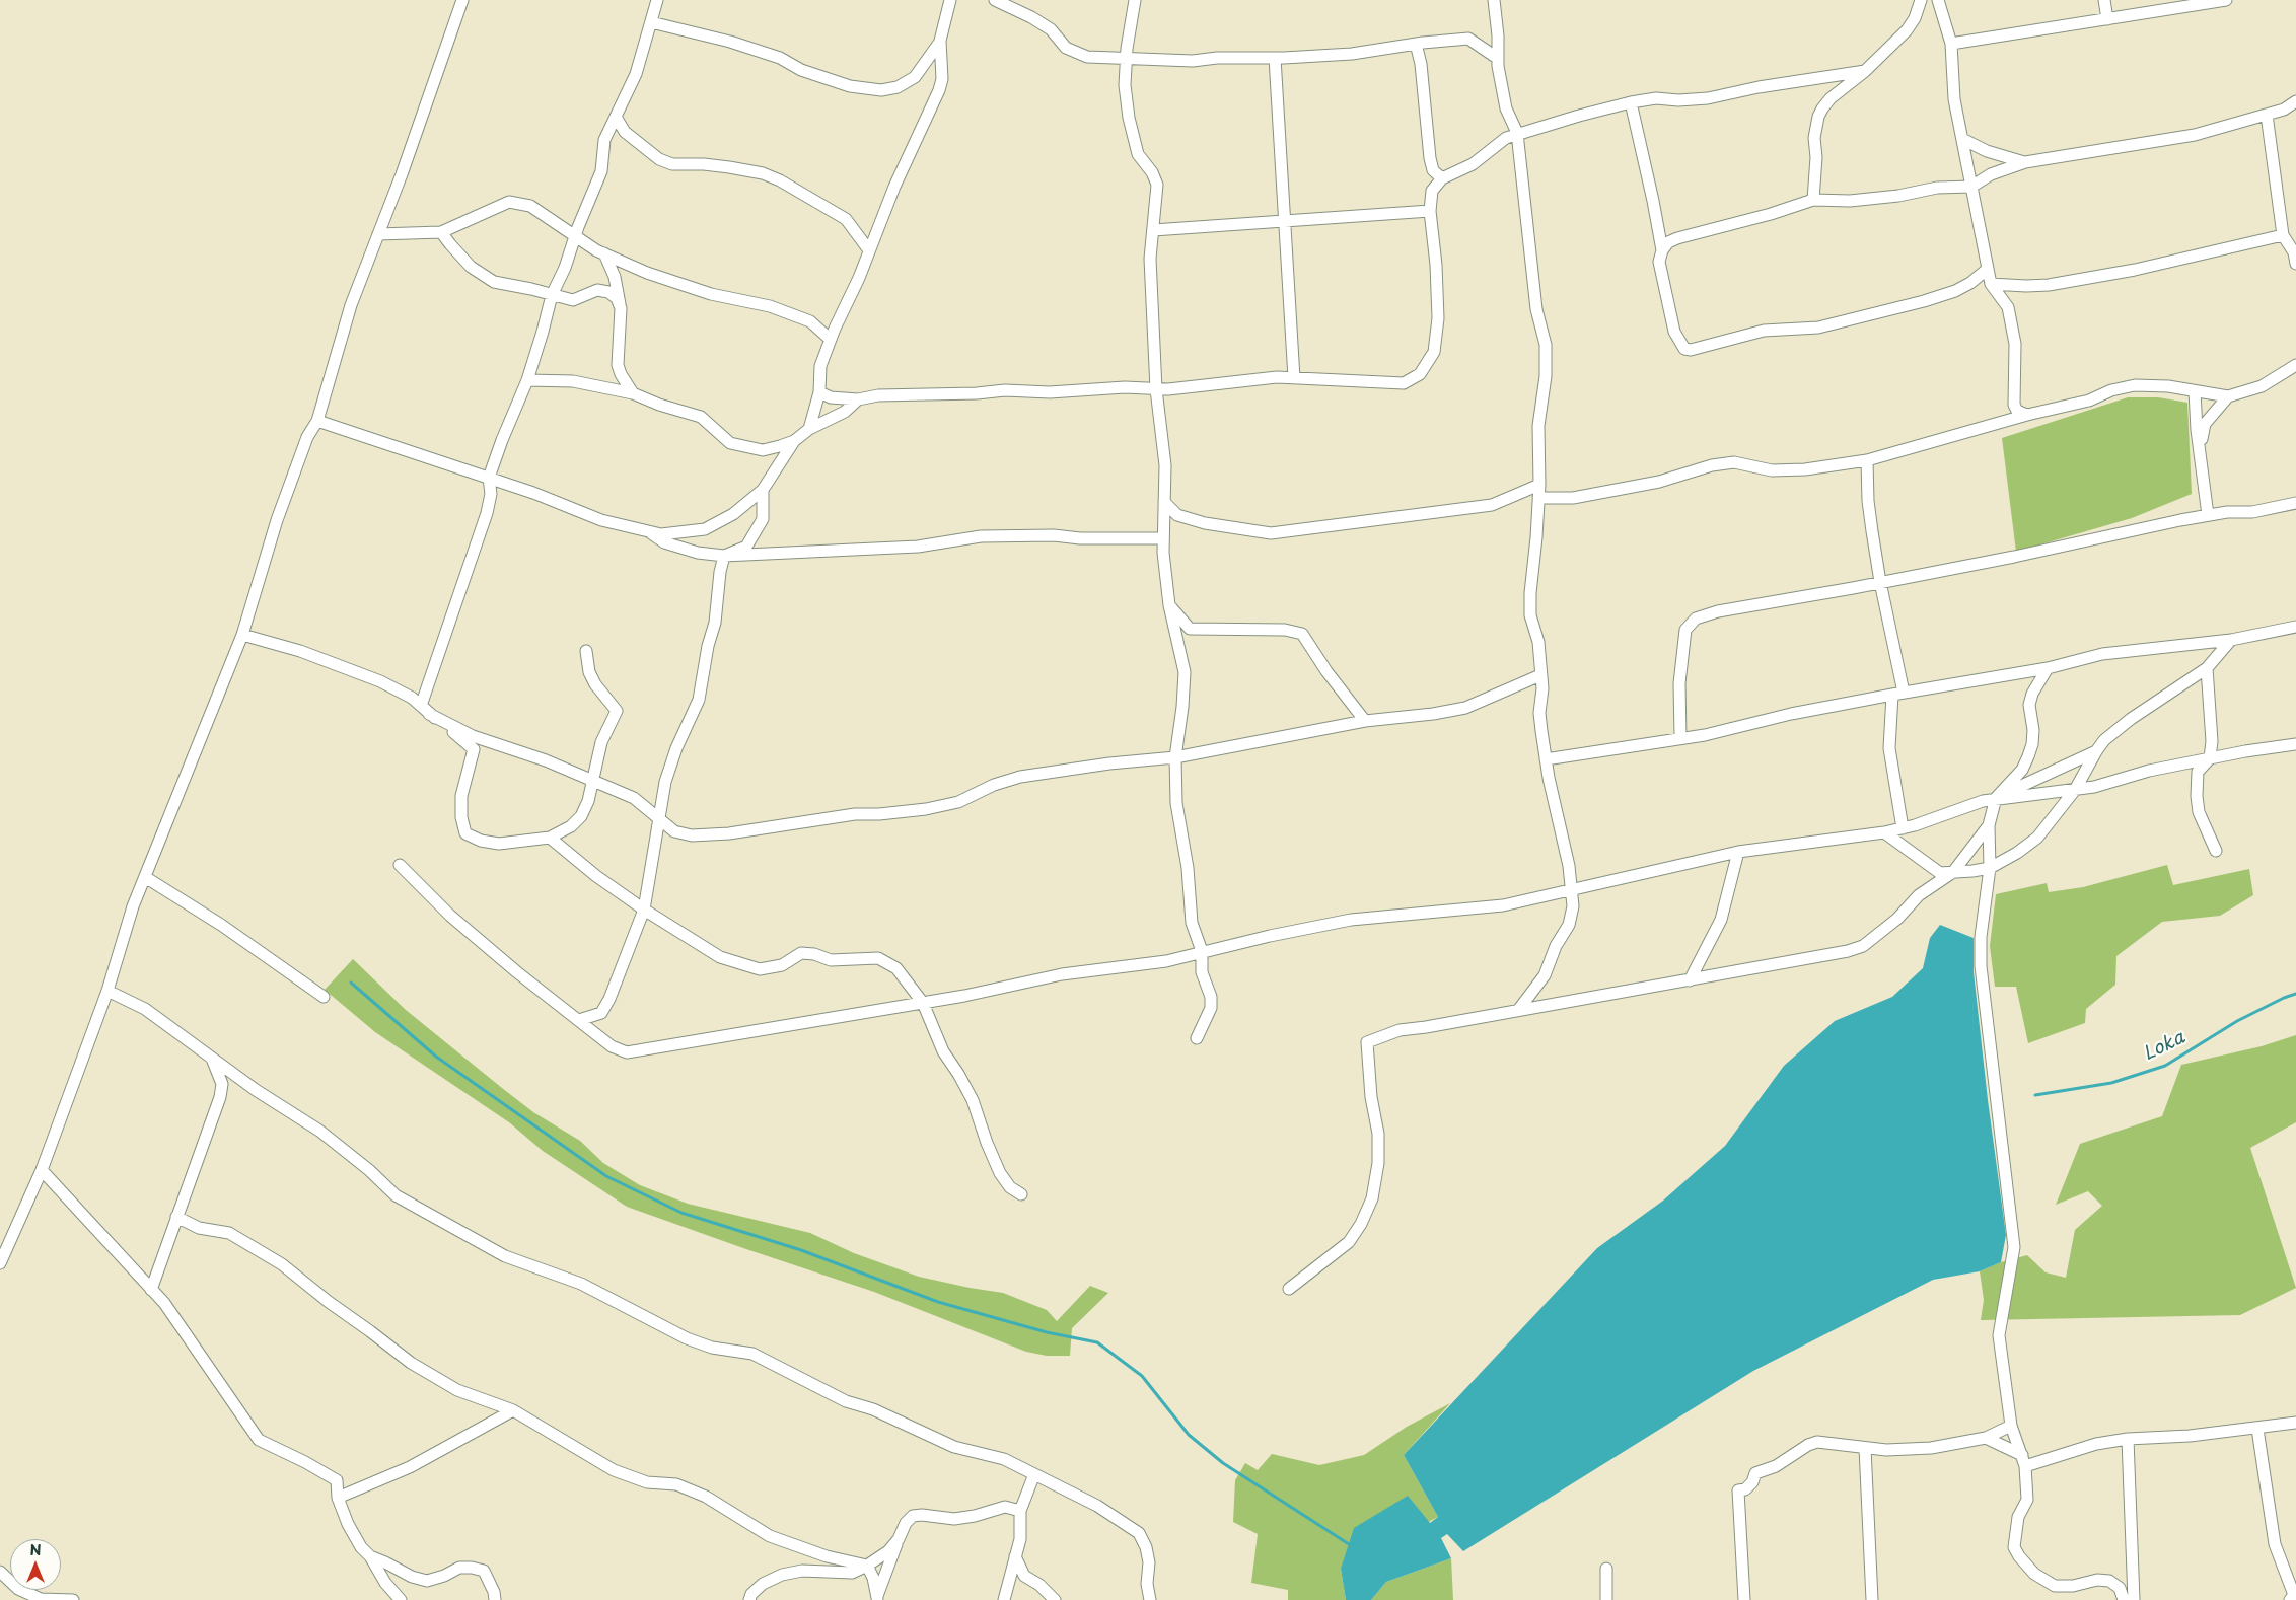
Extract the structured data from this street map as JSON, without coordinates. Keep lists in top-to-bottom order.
{
  "water": ["Loka"],
  "north": "top"
}
